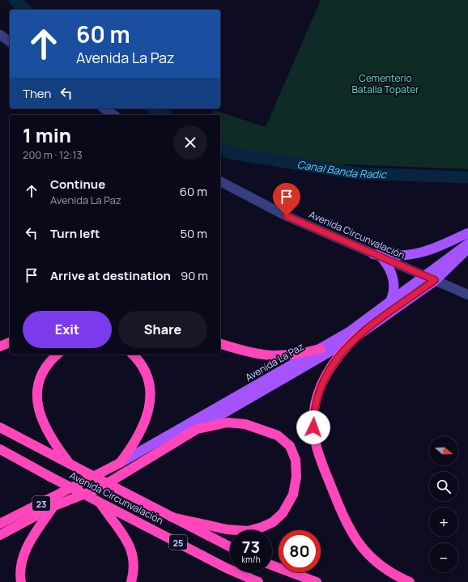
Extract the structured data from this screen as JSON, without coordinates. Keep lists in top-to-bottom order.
{
  "streets": {
    "highway": [
      "Avenida Circunvalación",
      "Avenida La Paz",
      "23",
      "25"
    ]
  },
  "crossings": [
    ["Avenida Circunvalación", "Avenida La Paz"],
    ["Avenida La Paz", "23"]
  ],
  "water": ["Canal Banda Radic"],
  "parks": ["Cementerio Batalla Topater"],
  "north": "right",
  "page": {
    "turn": ["60 m", "Avenida La Paz"],
    "then": "Then",
    "heading": ["1 min", "200 m · 12:13"],
    "list": [
      {
        "name": "Continue",
        "note": "Avenida La Paz",
        "value": "60 m"
      },
      {
        "name": "Turn left",
        "value": "50 m"
      },
      {
        "name": "Arrive at destination",
        "value": "90 m"
      }
    ],
    "buttons": ["Exit", "Share"],
    "map_buttons": ["+", "−"],
    "speed": "73 km/h",
    "limit": "80"
  }
}
